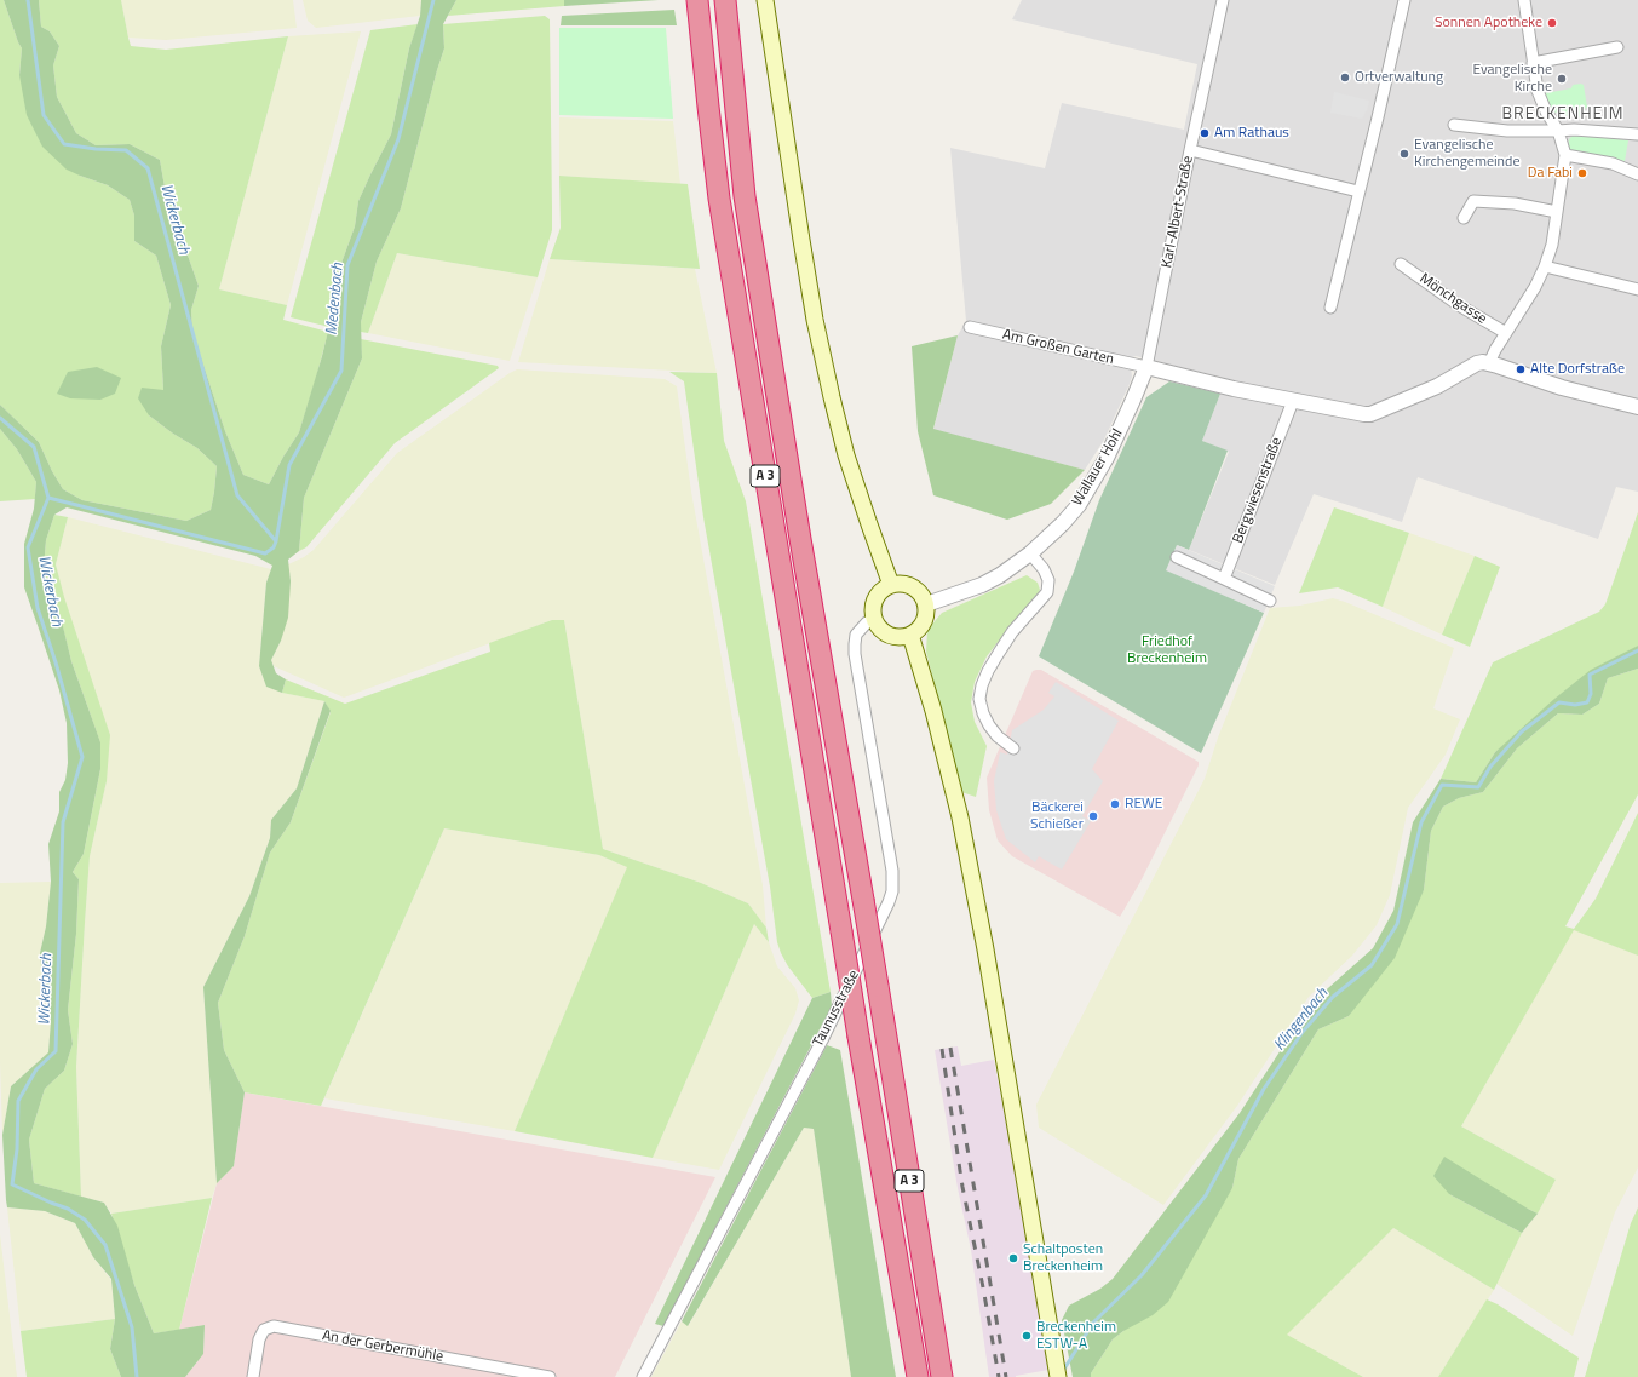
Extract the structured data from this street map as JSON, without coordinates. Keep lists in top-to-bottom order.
{
  "streets": {
    "highway": ["A 3"],
    "street": [
      "Karl-Albert-Straße",
      "Mönchgasse",
      "Am Großen Garten",
      "Wallauer Hohl",
      "Bergwiesenstraße",
      "Taunusstraße",
      "An der Gerbermühle"
    ]
  },
  "crossings": [
    ["Karl-Albert-Straße", "Am Großen Garten"],
    ["Karl-Albert-Straße", "Wallauer Hohl"],
    ["Am Großen Garten", "Wallauer Hohl"]
  ],
  "districts": ["BRECKENHEIM"],
  "water": ["Wickerbach", "Medenbach", "Klingenbach"],
  "parks": ["Friedhof Breckenheim"],
  "places": [
    "Sonnen Apotheke",
    "Ortverwaltung",
    "Evangelische Kirche",
    "Am Rathaus",
    "Evangelische Kirchengemeinde",
    "Da Fabi",
    "Alte Dorfstraße",
    "REWE",
    "Bäckerei Schießer",
    "Schaltposten Breckenheim",
    "Breckenheim ESTW-A"
  ]
}
